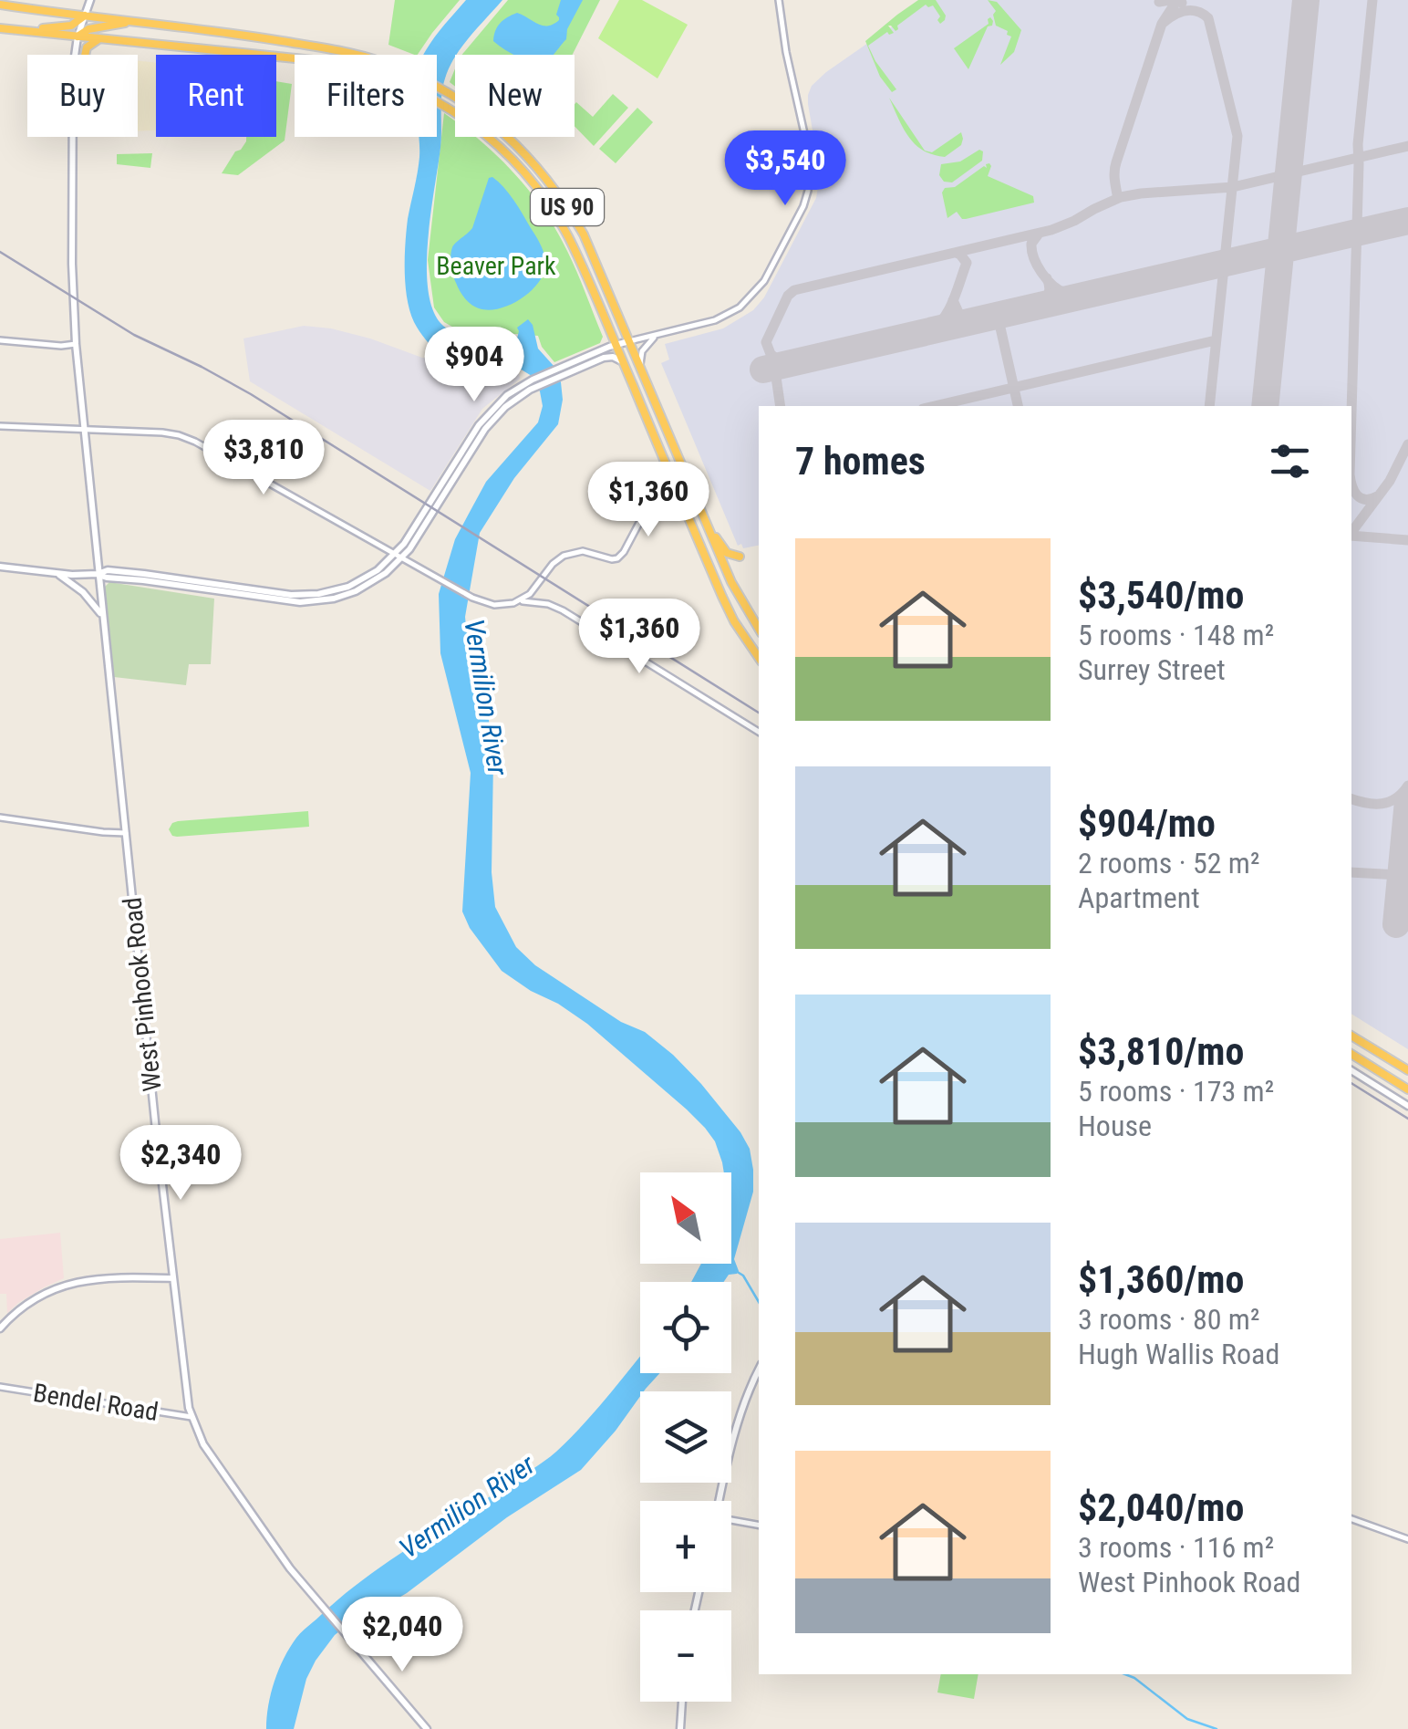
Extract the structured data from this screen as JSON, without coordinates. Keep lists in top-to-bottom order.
{
  "streets": {
    "highway": ["US 90"],
    "main road": ["West Pinhook Road"],
    "street": ["Bendel Road"]
  },
  "crossings": [
    ["US 90", "West Pinhook Road"],
    ["West Pinhook Road", "Bendel Road"]
  ],
  "water": ["Vermilion River"],
  "parks": ["Beaver Park"],
  "north": "top left",
  "page": {
    "chip": [
      "Buy",
      "Rent",
      "Filters",
      "New"
    ],
    "price": [
      "$3,540",
      "$904",
      "$3,810",
      "$1,360",
      "$1,360",
      "$2,340",
      "$2,040"
    ],
    "heading": "7 homes",
    "list": [
      {
        "name": "$3,540/mo",
        "note": "5 rooms · 148 m² · Surrey Street"
      },
      {
        "name": "$904/mo",
        "note": "2 rooms · 52 m² · Apartment"
      },
      {
        "name": "$3,810/mo",
        "note": "5 rooms · 173 m² · House"
      },
      {
        "name": "$1,360/mo",
        "note": "3 rooms · 80 m² · Hugh Wallis Road"
      },
      {
        "name": "$2,040/mo",
        "note": "3 rooms · 116 m² · West Pinhook Road"
      }
    ],
    "map_buttons": ["+", "−"]
  }
}
